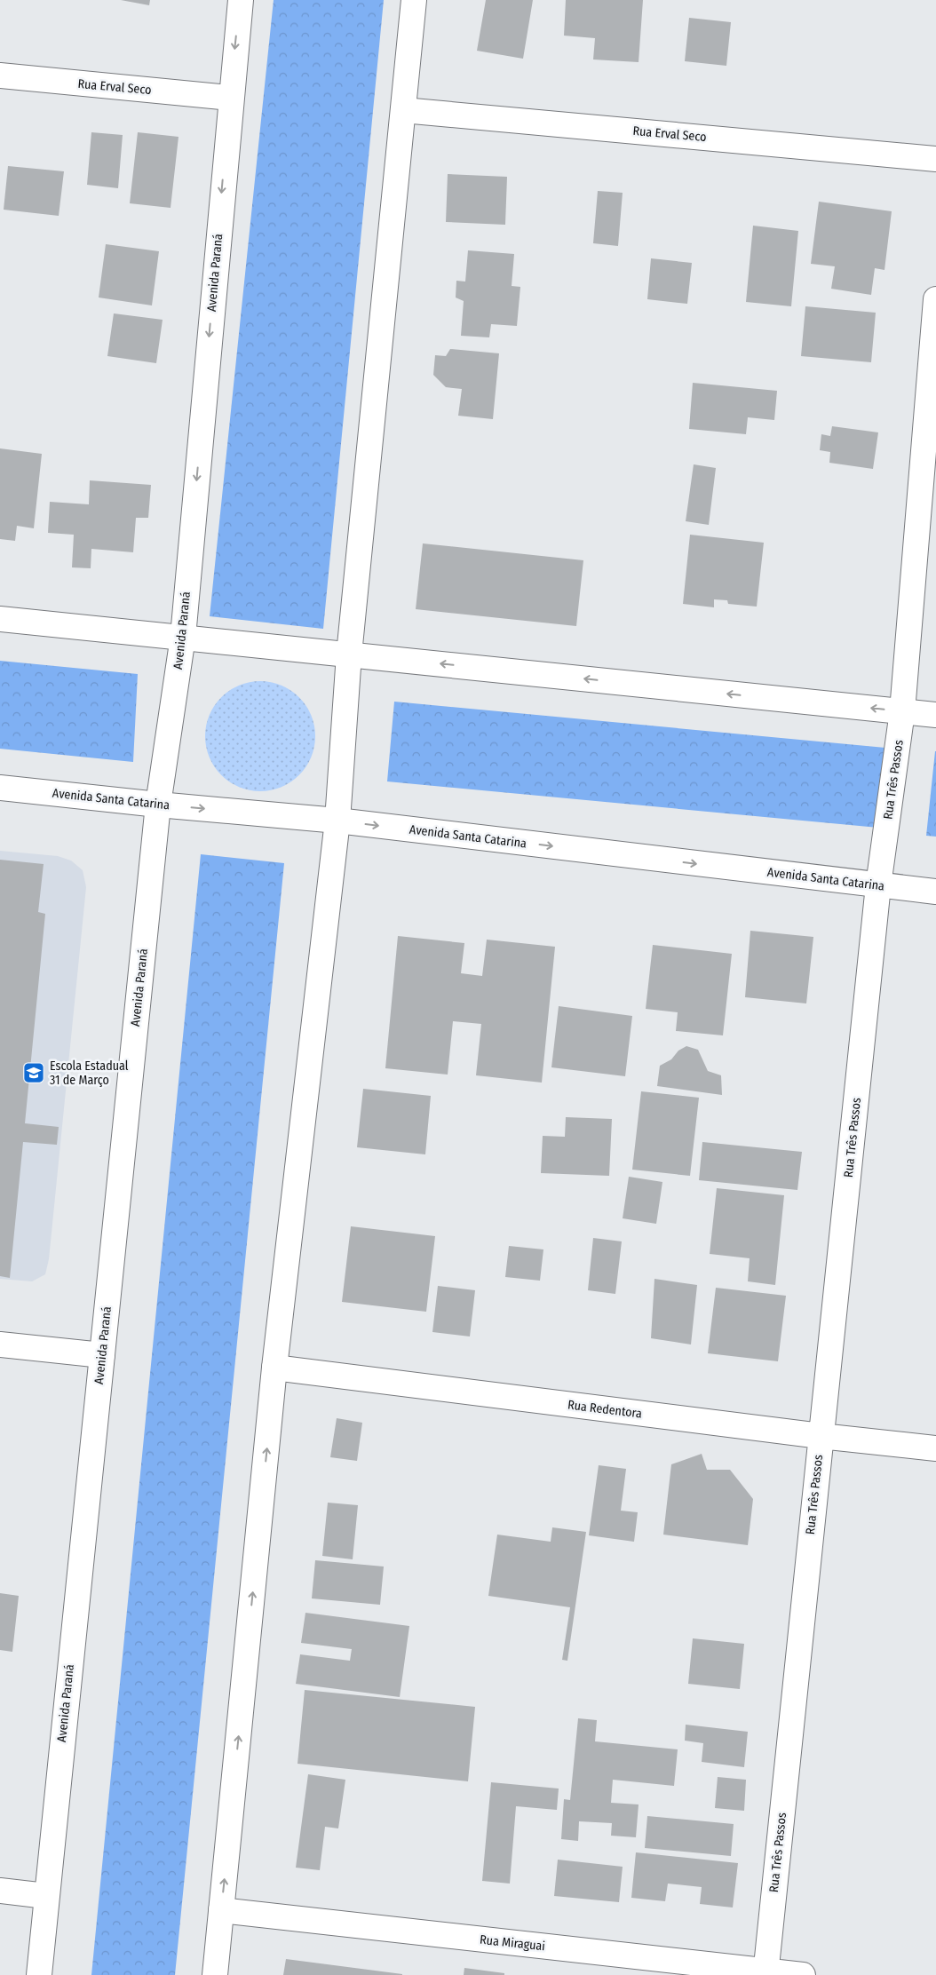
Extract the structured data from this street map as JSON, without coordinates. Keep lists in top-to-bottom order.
{
  "streets": {
    "street": [
      "Rua Erval Seco",
      "Avenida Paraná",
      "Rua Três Passos",
      "Avenida Santa Catarina",
      "Rua Redentora",
      "Rua Miraguai"
    ]
  },
  "crossings": [
    ["Rua Erval Seco", "Avenida Paraná"],
    ["Avenida Paraná", "Avenida Santa Catarina"],
    ["Rua Três Passos", "Avenida Santa Catarina"],
    ["Rua Três Passos", "Rua Redentora"],
    ["Rua Três Passos", "Rua Miraguai"]
  ],
  "places": {
    "school or university": ["Escola Estadual 31 de Março"]
  }
}
